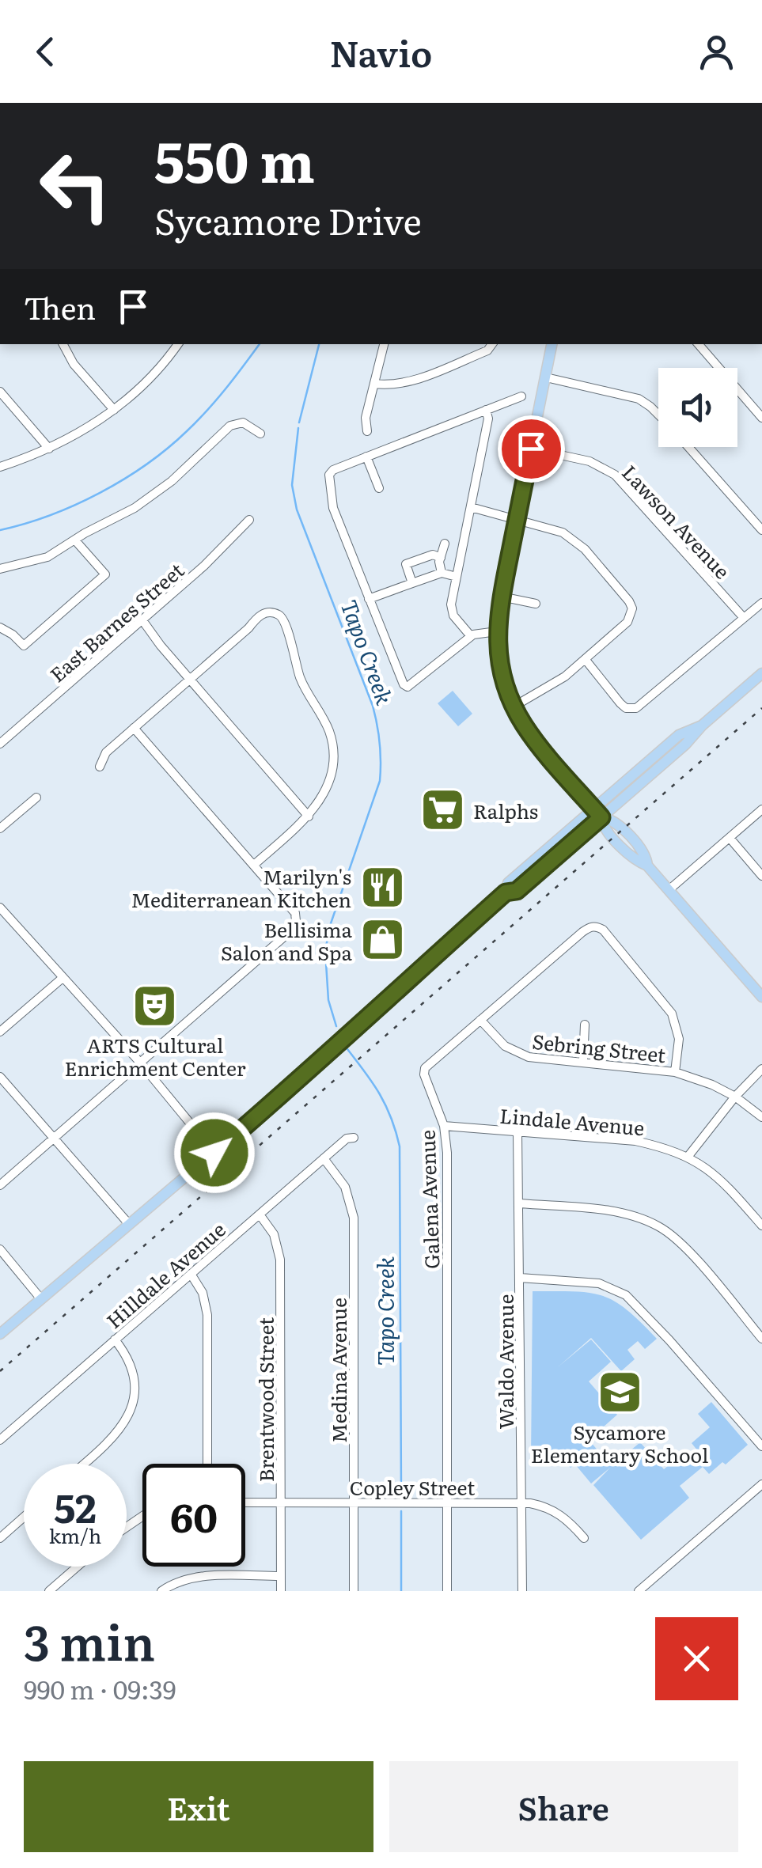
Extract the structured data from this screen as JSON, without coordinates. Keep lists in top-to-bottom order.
{
  "streets": {
    "street": [
      "Lawson Avenue",
      "East Barnes Street",
      "Sebring Street",
      "Lindale Avenue",
      "Galena Avenue",
      "Hilldale Avenue",
      "Waldo Avenue",
      "Medina Avenue",
      "Brentwood Street",
      "Copley Street"
    ]
  },
  "crossings": [
    ["Sebring Street", "Galena Avenue"],
    ["Lindale Avenue", "Galena Avenue"],
    ["Lindale Avenue", "Waldo Avenue"],
    ["Galena Avenue", "Copley Street"],
    ["Hilldale Avenue", "Medina Avenue"],
    ["Hilldale Avenue", "Brentwood Street"],
    ["Waldo Avenue", "Copley Street"],
    ["Medina Avenue", "Copley Street"],
    ["Brentwood Street", "Copley Street"]
  ],
  "water": ["Tapo Creek"],
  "places": {
    "supermarket": ["Ralphs"],
    "restaurant": ["Marilyn's Mediterranean Kitchen"],
    "shop": ["Bellisima Salon and Spa"],
    "theatre": ["ARTS Cultural Enrichment Center"],
    "school or university": ["Sycamore Elementary School"]
  },
  "page": {
    "header": "Navio",
    "turn": ["550 m", "Sycamore Drive"],
    "then": "Then",
    "speed": "52 km/h",
    "limit": "60",
    "heading": ["3 min", "990 m · 09:39"],
    "buttons": ["Exit", "Share"]
  }
}
